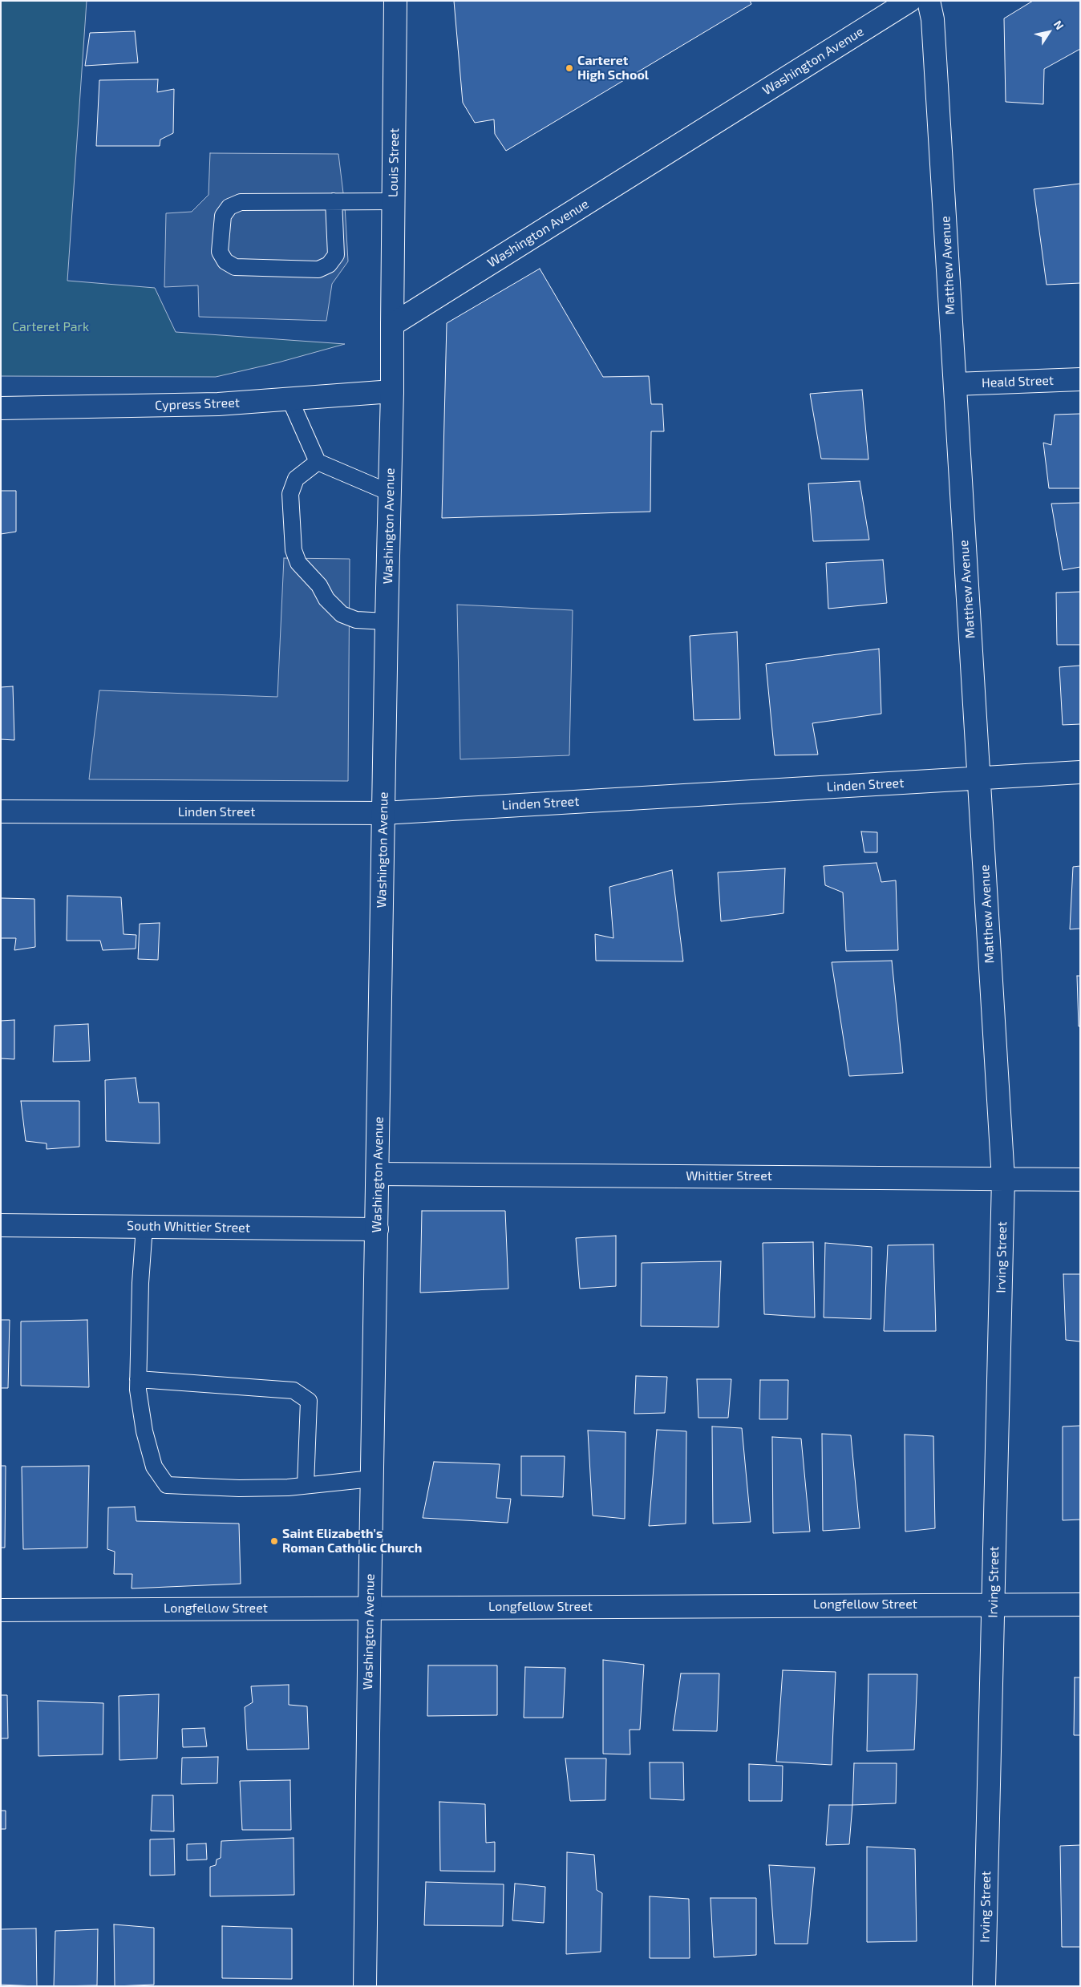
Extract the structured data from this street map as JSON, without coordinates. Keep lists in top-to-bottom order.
{
  "streets": {
    "street": [
      "Washington Avenue",
      "Louis Street",
      "Matthew Avenue",
      "Heald Street",
      "Cypress Street",
      "Linden Street",
      "Whittier Street",
      "South Whittier Street",
      "Irving Street",
      "Longfellow Street"
    ]
  },
  "crossings": [
    ["Washington Avenue", "Louis Street"],
    ["Washington Avenue", "Cypress Street"],
    ["Washington Avenue", "Linden Street"],
    ["Washington Avenue", "Whittier Street"],
    ["Washington Avenue", "South Whittier Street"],
    ["Washington Avenue", "Longfellow Street"],
    ["Matthew Avenue", "Heald Street"],
    ["Matthew Avenue", "Linden Street"],
    ["Matthew Avenue", "Whittier Street"],
    ["Matthew Avenue", "Irving Street"],
    ["Whittier Street", "Irving Street"],
    ["Irving Street", "Longfellow Street"]
  ],
  "parks": ["Carteret Park"],
  "places": ["Carteret High School", "Saint Elizabeth's Roman Catholic Church"],
  "north": "top right"
}
